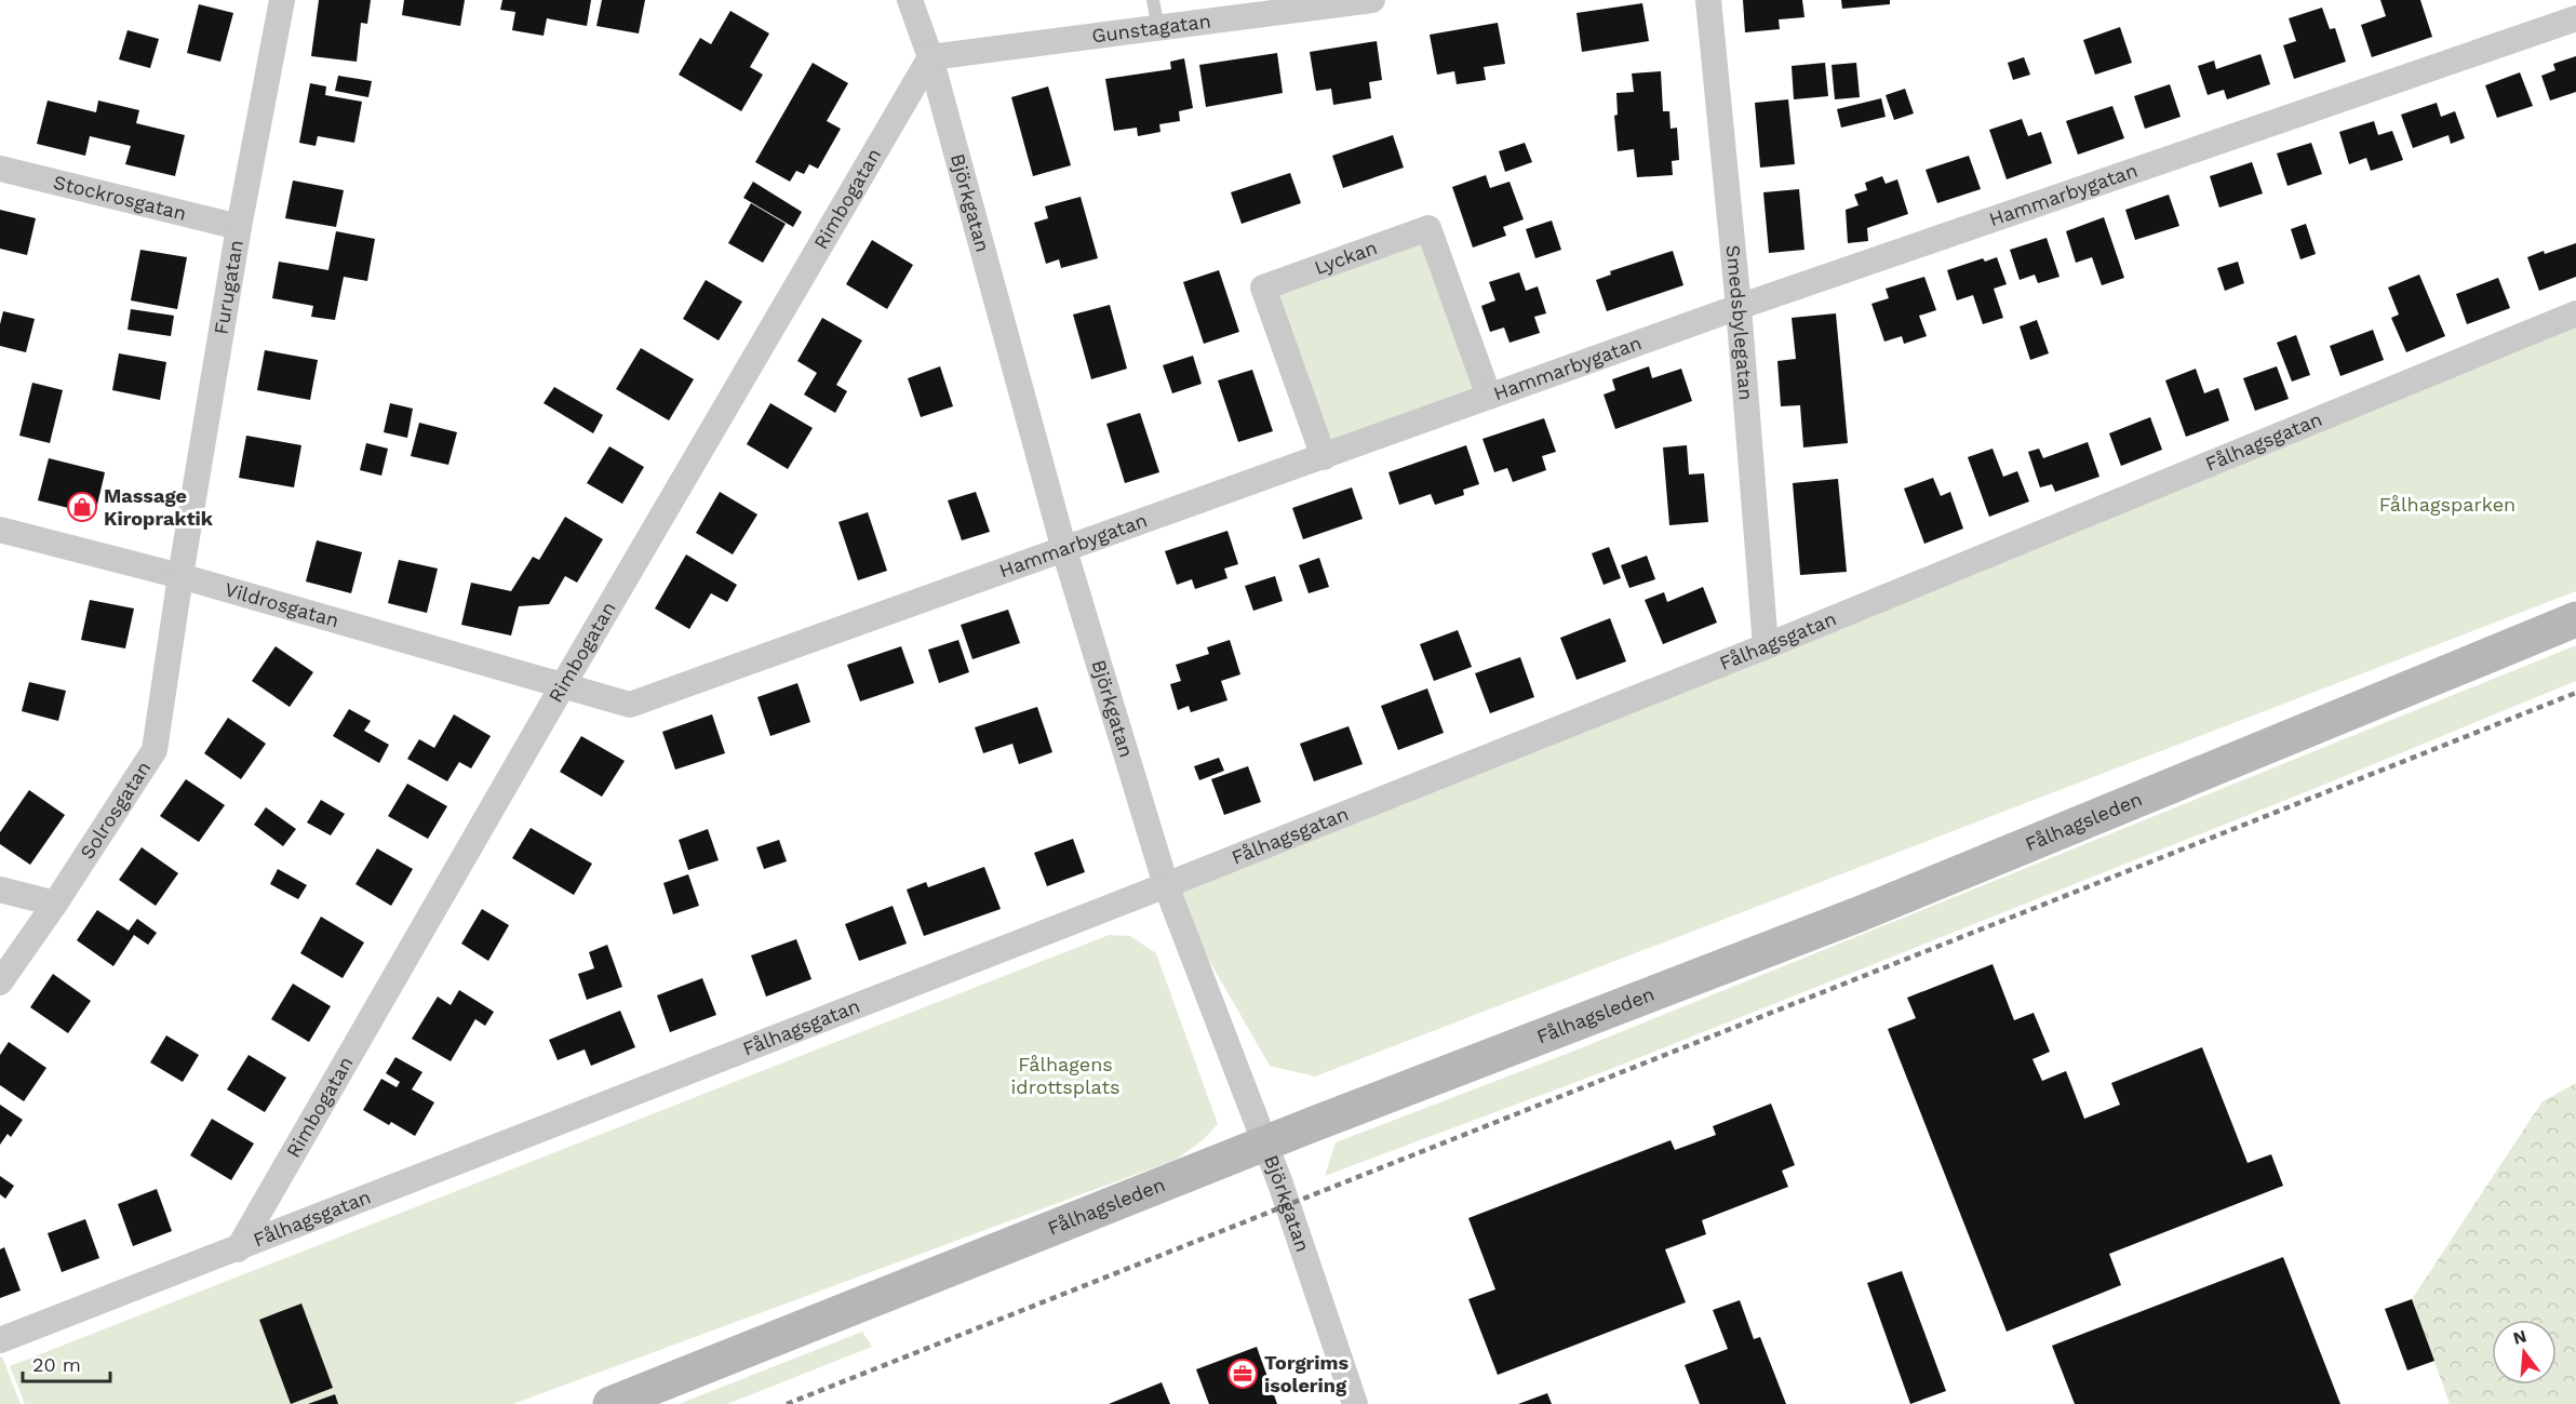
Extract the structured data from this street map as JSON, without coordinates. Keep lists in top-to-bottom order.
{
  "streets": {
    "main road": ["Fålhagsleden"],
    "street": [
      "Gunstagatan",
      "Hammarbygatan",
      "Stockrosgatan",
      "Rimbogatan",
      "Björkgatan",
      "Lyckan",
      "Furugatan",
      "Smedsbylegatan",
      "Fålhagsgatan",
      "Vildrosgatan",
      "Solrosgatan"
    ]
  },
  "crossings": [
    ["Gunstagatan", "Rimbogatan"],
    ["Gunstagatan", "Björkgatan"],
    ["Hammarbygatan", "Rimbogatan"],
    ["Hammarbygatan", "Björkgatan"],
    ["Hammarbygatan", "Lyckan"],
    ["Hammarbygatan", "Smedsbylegatan"],
    ["Hammarbygatan", "Vildrosgatan"],
    ["Stockrosgatan", "Furugatan"],
    ["Rimbogatan", "Björkgatan"],
    ["Rimbogatan", "Fålhagsgatan"],
    ["Rimbogatan", "Vildrosgatan"],
    ["Björkgatan", "Fålhagsgatan"],
    ["Björkgatan", "Fålhagsleden"],
    ["Furugatan", "Vildrosgatan"],
    ["Furugatan", "Solrosgatan"],
    ["Smedsbylegatan", "Fålhagsgatan"],
    ["Vildrosgatan", "Solrosgatan"]
  ],
  "parks": ["Fålhagsparken", "Fålhagens idrottsplats"],
  "places": {
    "shop": ["Massage Kiropraktik"],
    "office": ["Torgrims isolering"]
  },
  "scale_bar": "20 m",
  "north": "top"
}
